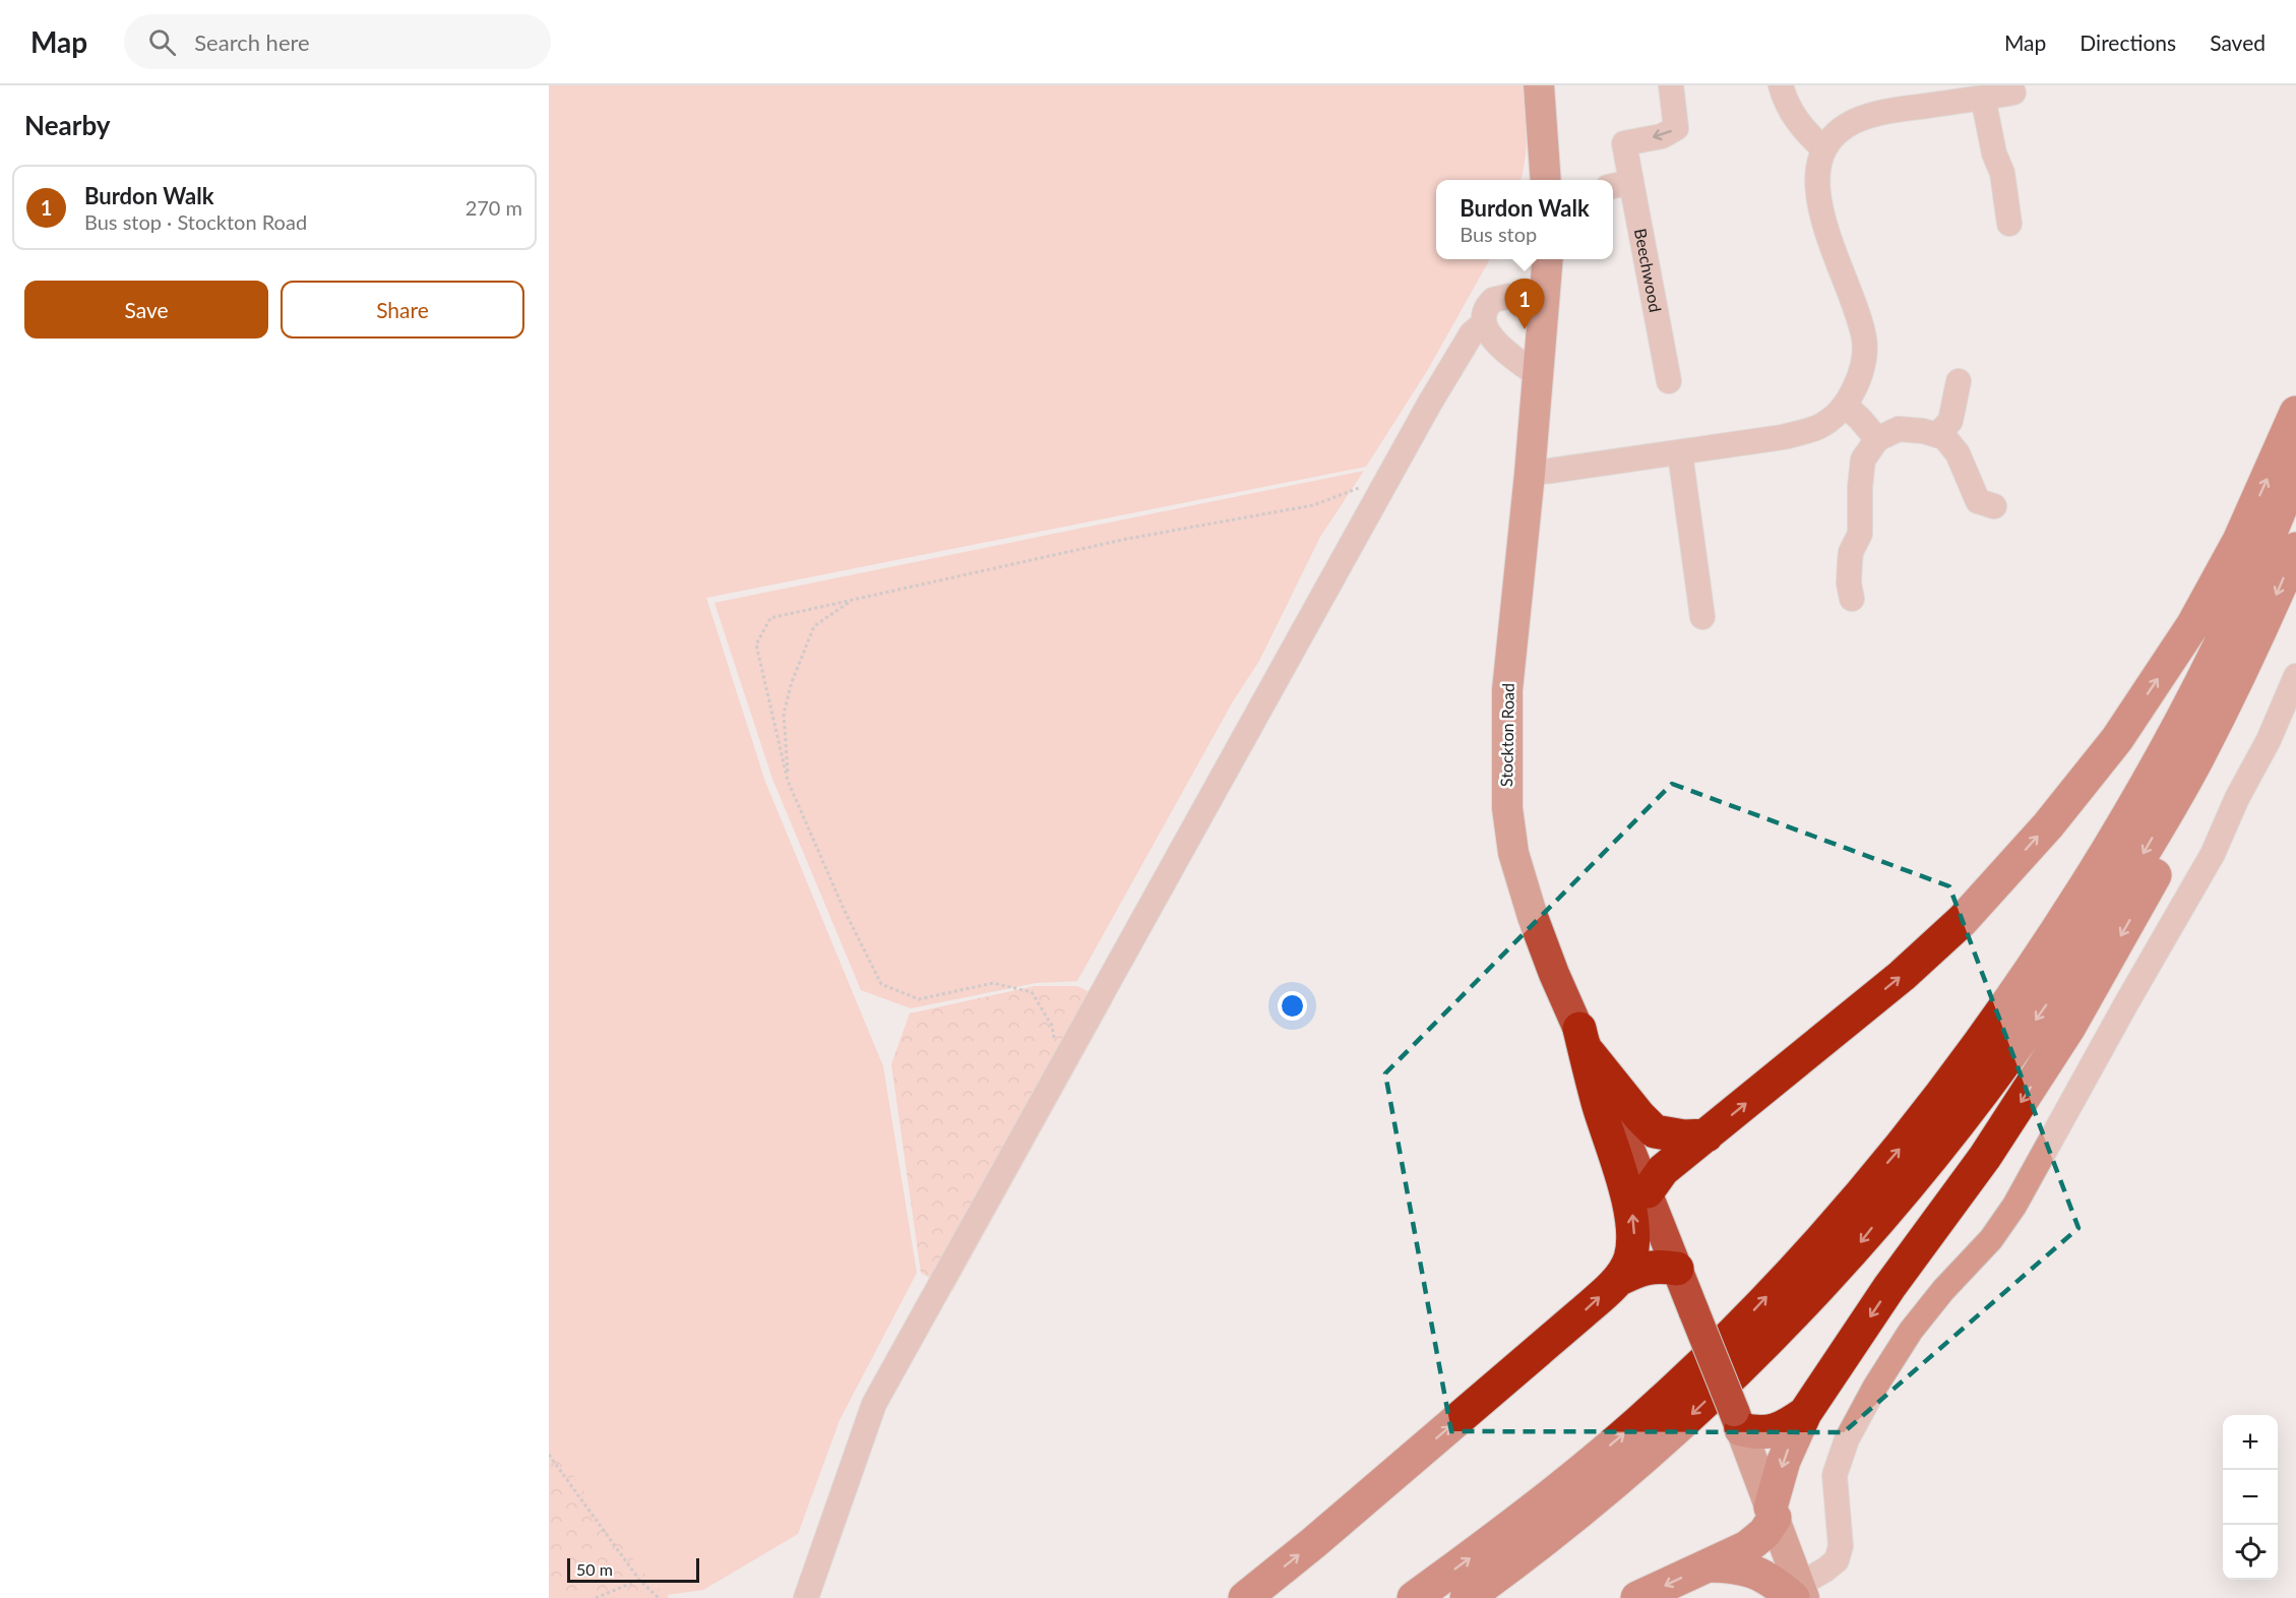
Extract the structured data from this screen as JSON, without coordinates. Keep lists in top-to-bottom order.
{
  "streets": {
    "main road": ["Stockton Road"],
    "street": ["Beechwood"]
  },
  "scale_bar": "50 m",
  "page": {
    "header": "Map",
    "search": "Search here",
    "nav": ["Map", "Directions", "Saved"],
    "heading": "Nearby",
    "list": [
      {
        "mark": "1",
        "name": "Burdon Walk",
        "note": "Bus stop · Stockton Road",
        "value": "270 m"
      }
    ],
    "popup": ["Burdon Walk", "Bus stop"],
    "buttons": ["Save", "Share"],
    "pins": "1",
    "map_buttons": ["+", "−"],
    "scale": "50 m"
  }
}
